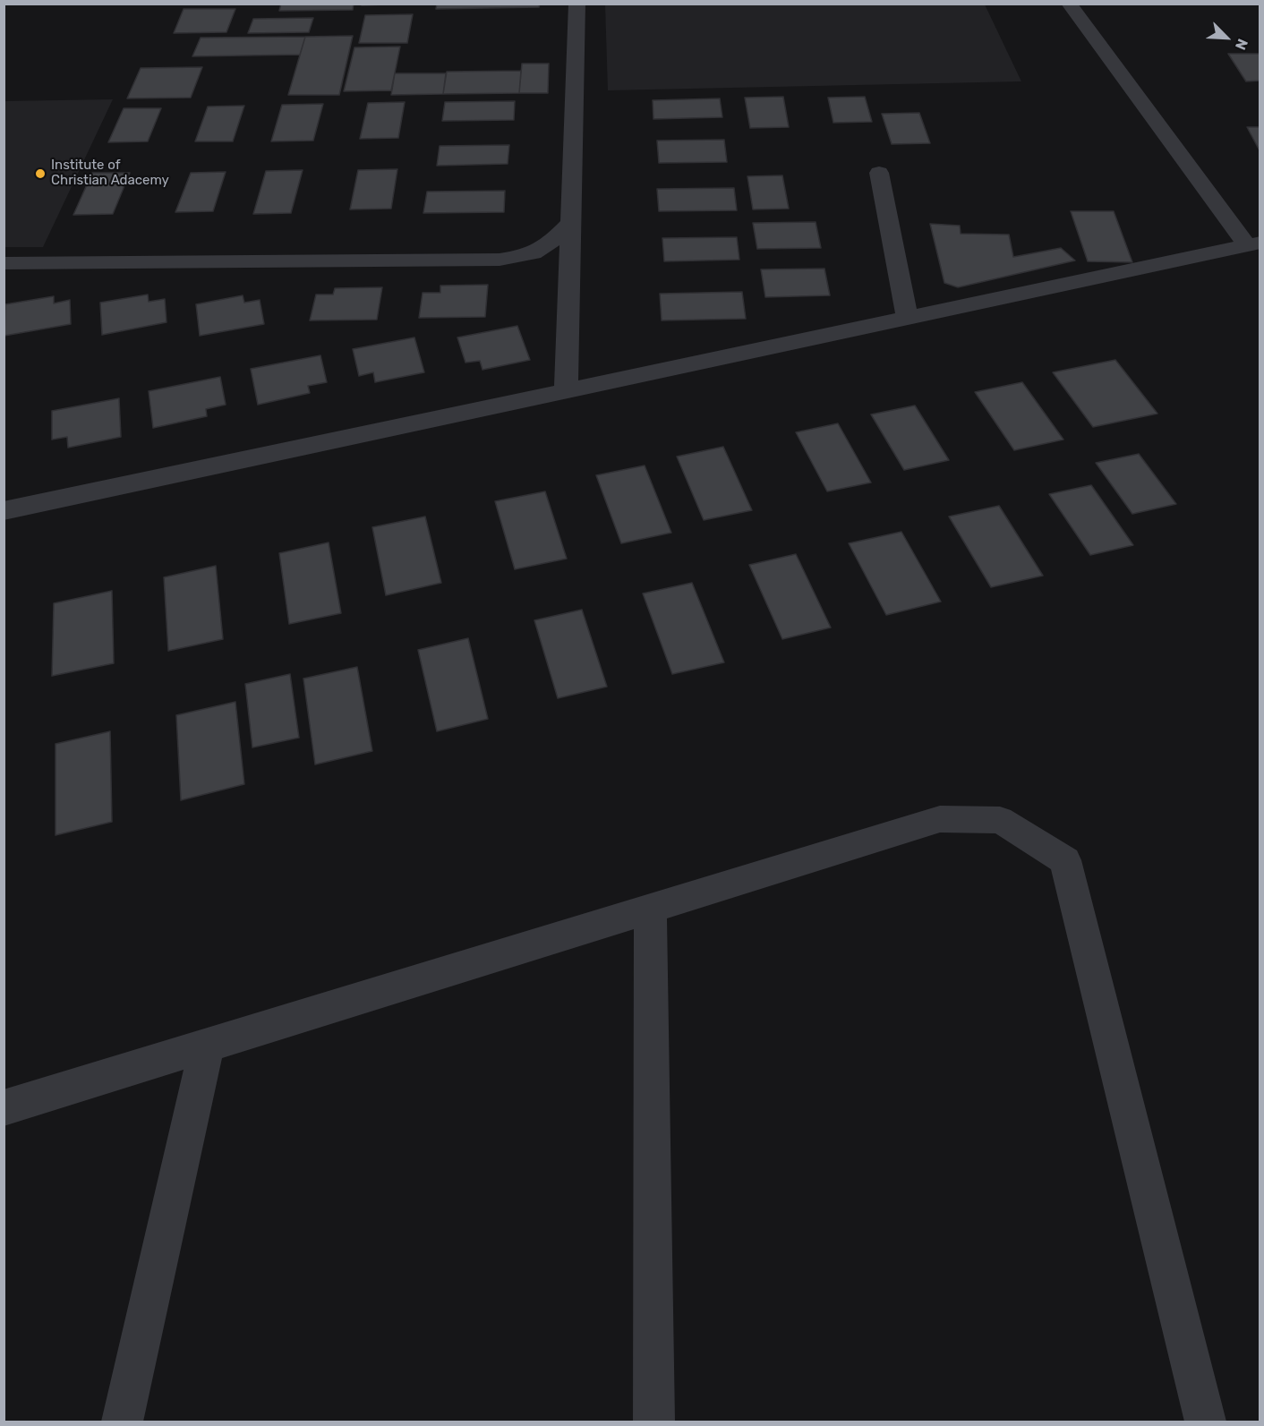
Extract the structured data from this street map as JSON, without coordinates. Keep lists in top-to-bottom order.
{
  "places": ["Institute of Christian Adacemy"],
  "north": "bottom right"
}
